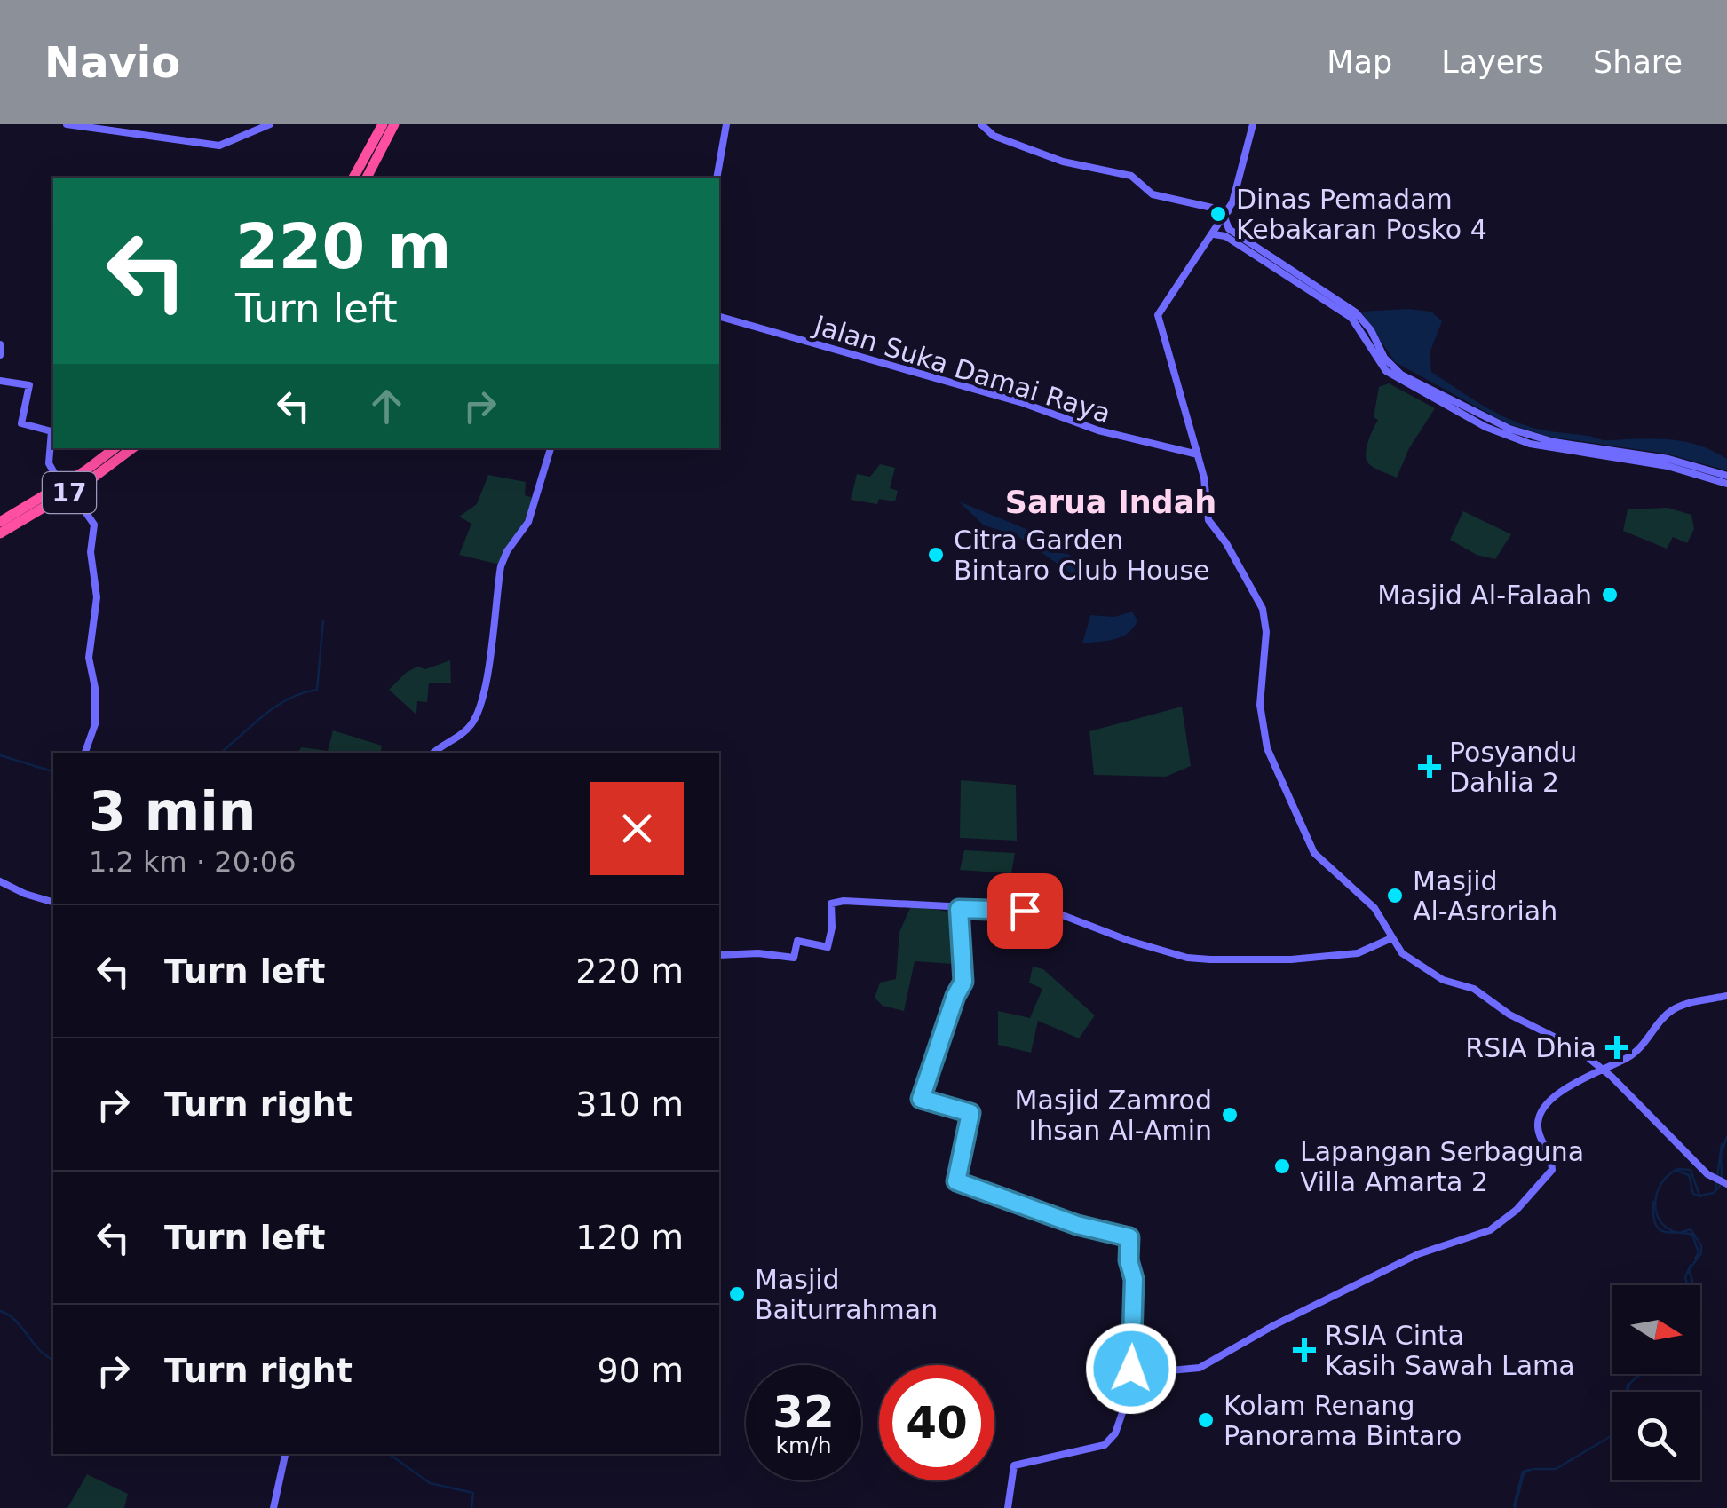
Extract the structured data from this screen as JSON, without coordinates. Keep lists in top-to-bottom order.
{
  "streets": {
    "highway": ["17"],
    "street": ["Jalan Suka Damai Raya"]
  },
  "districts": ["Sarua Indah"],
  "places": {
    "other": [
      "Dinas Pemadam Kebakaran Posko 4",
      "Citra Garden Bintaro Club House",
      "Masjid Al-Falaah",
      "Masjid Al-Asroriah",
      "Masjid Zamrod Ihsan Al-Amin",
      "Lapangan Serbaguna Villa Amarta 2",
      "Masjid Baiturrahman",
      "Kolam Renang Panorama Bintaro"
    ],
    "health": ["Posyandu Dahlia 2", "RSIA Dhia", "RSIA Cinta Kasih Sawah Lama"]
  },
  "north": "right",
  "page": {
    "header": "Navio",
    "nav": ["Map", "Layers", "Share"],
    "turn": ["220 m", "Turn left"],
    "heading": ["3 min", "1.2 km · 20:06"],
    "list": [
      {
        "name": "Turn left",
        "value": "220 m"
      },
      {
        "name": "Turn right",
        "value": "310 m"
      },
      {
        "name": "Turn left",
        "value": "120 m"
      },
      {
        "name": "Turn right",
        "value": "90 m"
      }
    ],
    "speed": "32 km/h",
    "limit": "40"
  }
}
